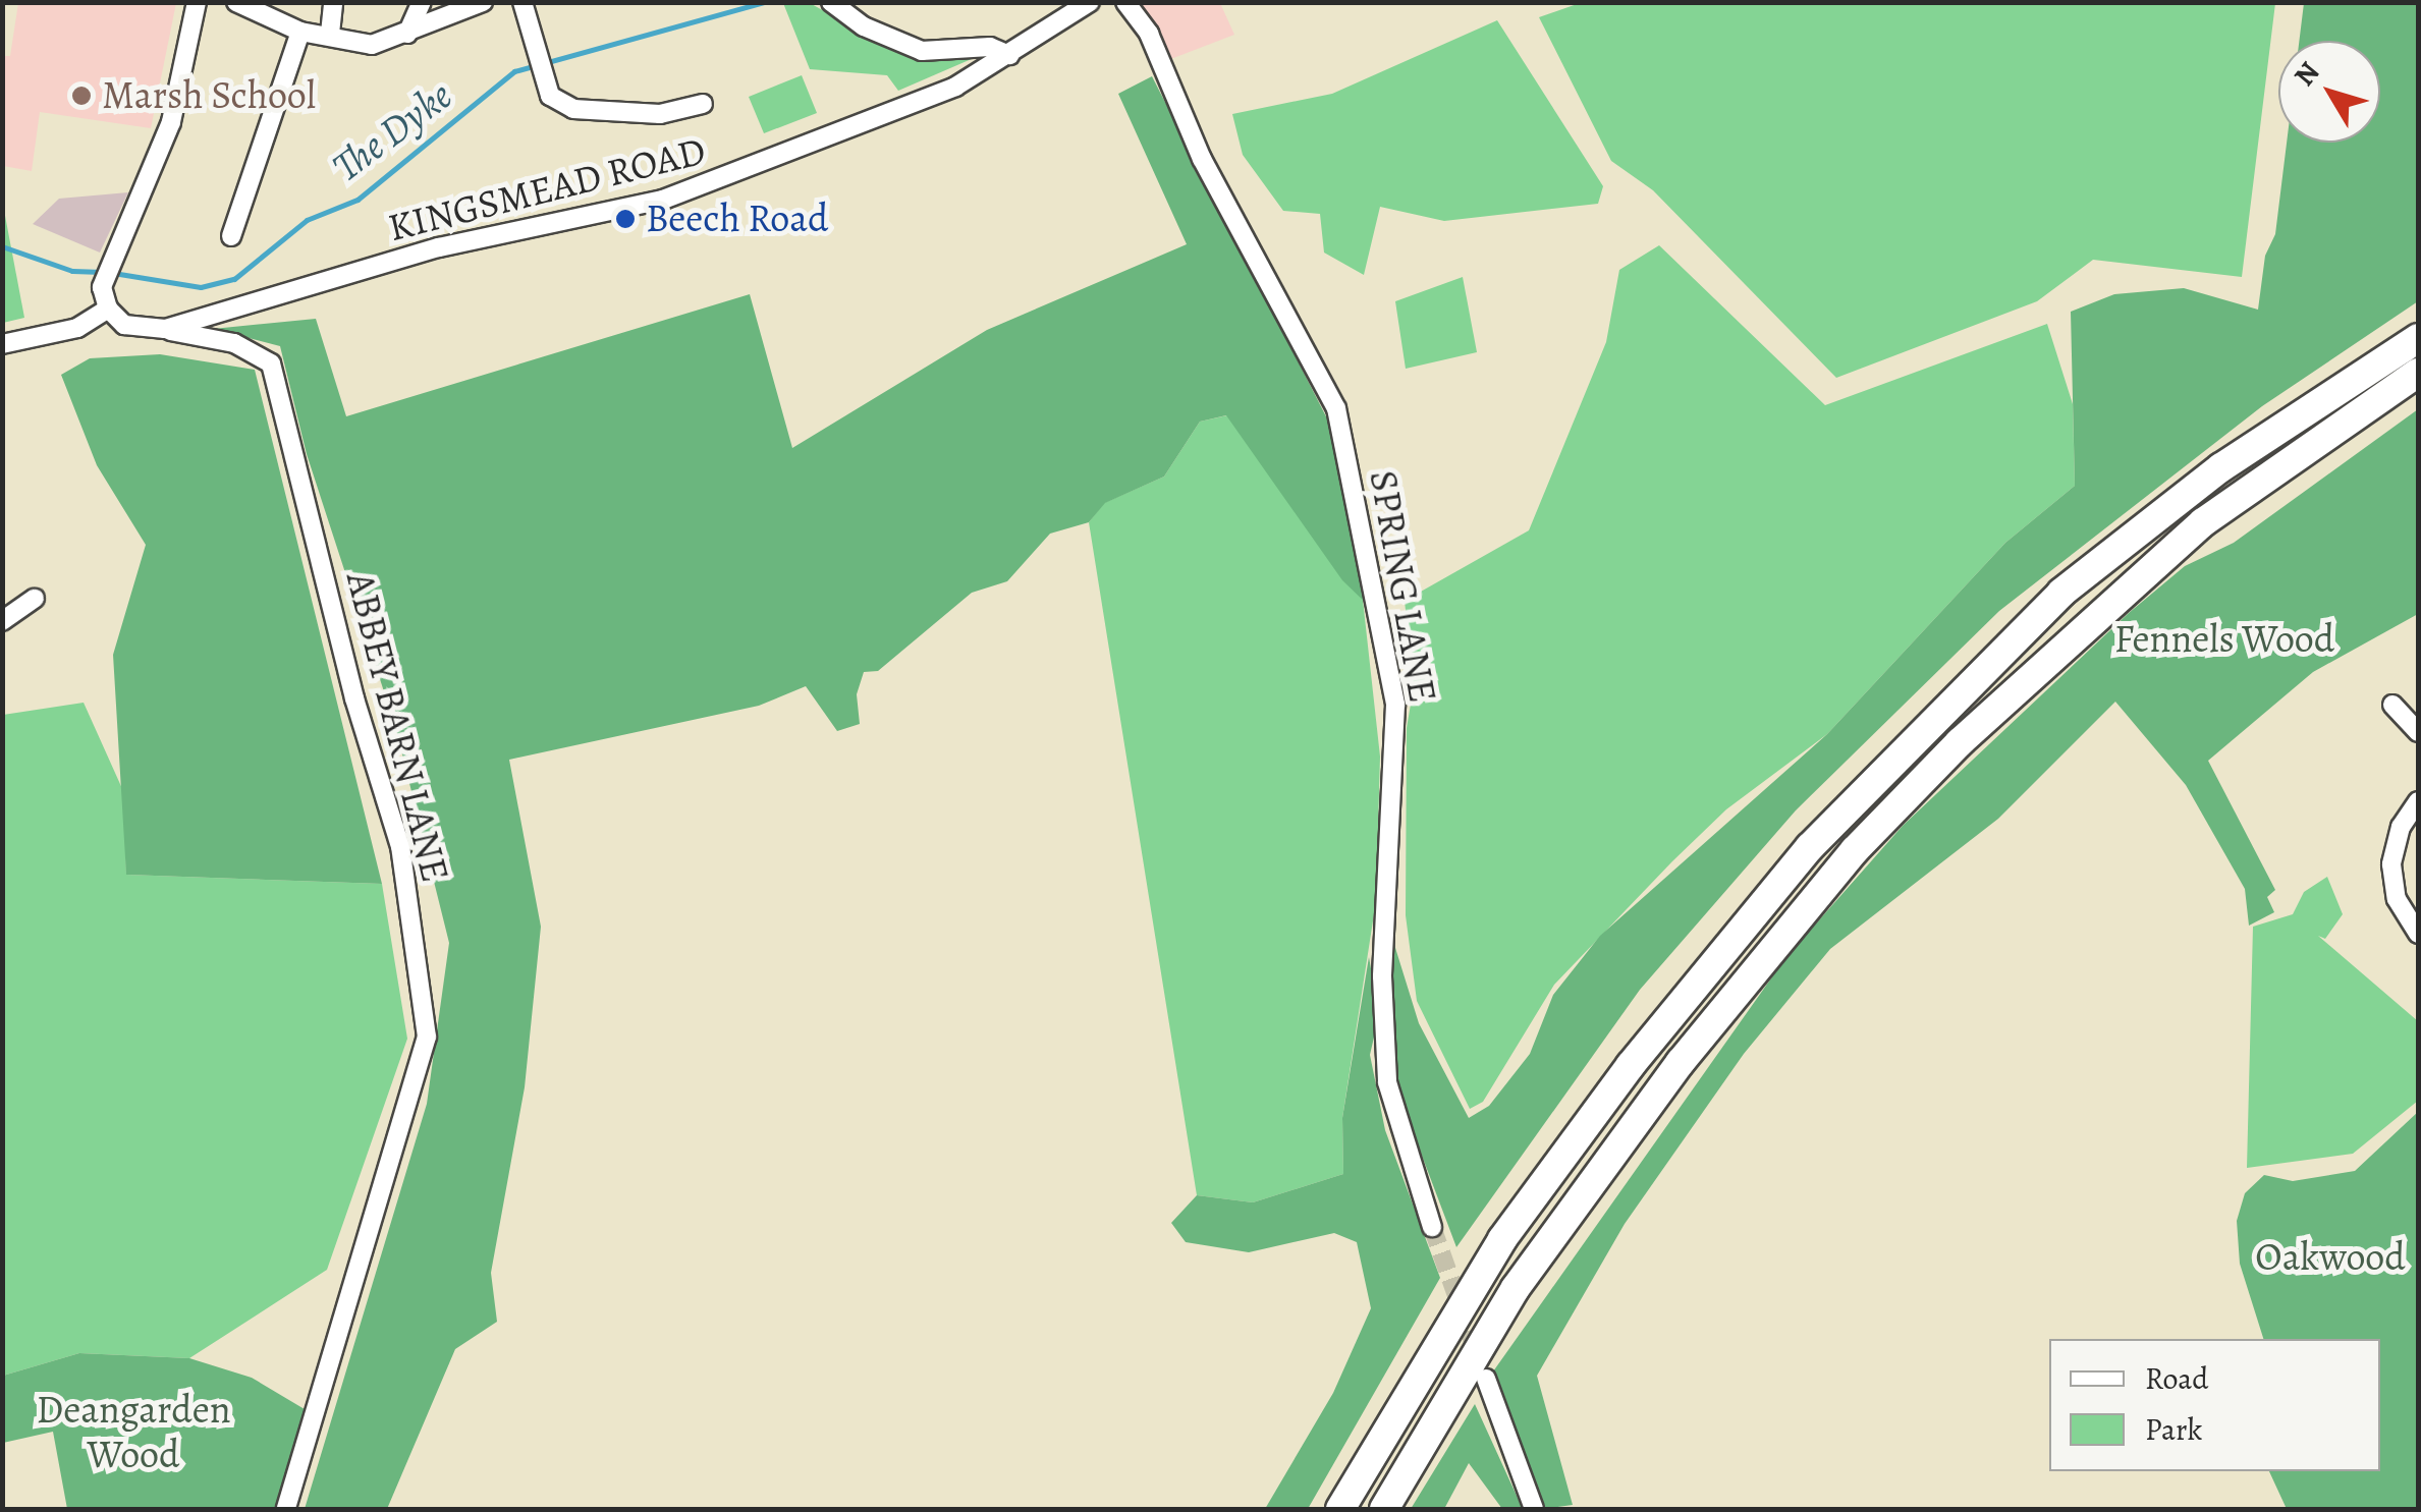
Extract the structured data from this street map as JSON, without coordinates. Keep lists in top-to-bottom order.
{
  "streets": {
    "street": ["KINGSMEAD ROAD", "SPRING LANE", "ABBEY BARN LANE"]
  },
  "crossings": [
    ["KINGSMEAD ROAD", "ABBEY BARN LANE"]
  ],
  "water": ["The Dyke"],
  "parks": ["Fennels Wood", "Oakwood", "Deangarden Wood"],
  "places": ["Marsh School", "Beech Road"],
  "legend": ["Road", "Park"],
  "north": "top left"
}
